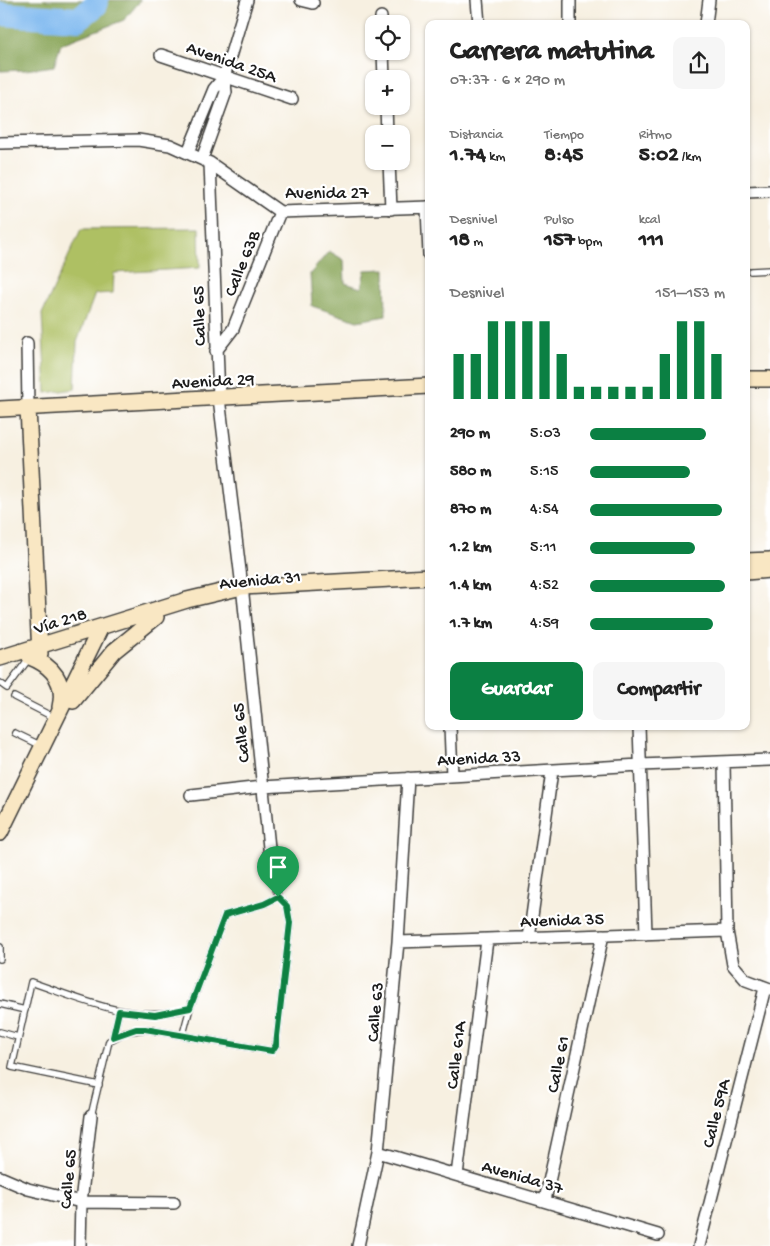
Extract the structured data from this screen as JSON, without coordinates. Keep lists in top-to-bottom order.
{
  "streets": {
    "main road": ["Avenida 29", "Avenida 31", "Vía 218"],
    "street": [
      "Avenida 25A",
      "Avenida 27",
      "Calle 63B",
      "Calle 65",
      "Avenida 33",
      "Avenida 35",
      "Calle 63",
      "Calle 61A",
      "Calle 61",
      "Calle 59A",
      "Avenida 37"
    ]
  },
  "crossings": [
    ["Avenida 25A", "Calle 65"],
    ["Avenida 27", "Calle 63B"],
    ["Avenida 27", "Calle 65"],
    ["Calle 63B", "Calle 65"],
    ["Calle 65", "Avenida 29"],
    ["Calle 65", "Avenida 31"],
    ["Calle 65", "Avenida 33"],
    ["Avenida 31", "Vía 218"],
    ["Avenida 33", "Calle 63"],
    ["Avenida 35", "Calle 63"],
    ["Avenida 35", "Calle 61A"],
    ["Avenida 35", "Calle 61"],
    ["Calle 63", "Avenida 37"],
    ["Calle 61A", "Avenida 37"],
    ["Calle 61", "Avenida 37"]
  ],
  "page": {
    "map_buttons": ["+", "−"],
    "heading": ["Carrera matutina", "07:37 · 6 × 290 m"],
    "stats": [
      ["Distancia", "1.74 km"],
      ["Tiempo", "8:45"],
      ["Ritmo", "5:02 /km"],
      ["Desnivel", "18 m"],
      ["Pulso", "157 bpm"],
      ["kcal", "111"]
    ],
    "chart": ["Desnivel", "151–153 m"],
    "list": [
      {
        "name": "290 m",
        "note": "5:03"
      },
      {
        "name": "580 m",
        "note": "5:15"
      },
      {
        "name": "870 m",
        "note": "4:54"
      },
      {
        "name": "1.2 km",
        "note": "5:11"
      },
      {
        "name": "1.4 km",
        "note": "4:52"
      },
      {
        "name": "1.7 km",
        "note": "4:59"
      }
    ],
    "buttons": ["Guardar", "Compartir"]
  }
}
